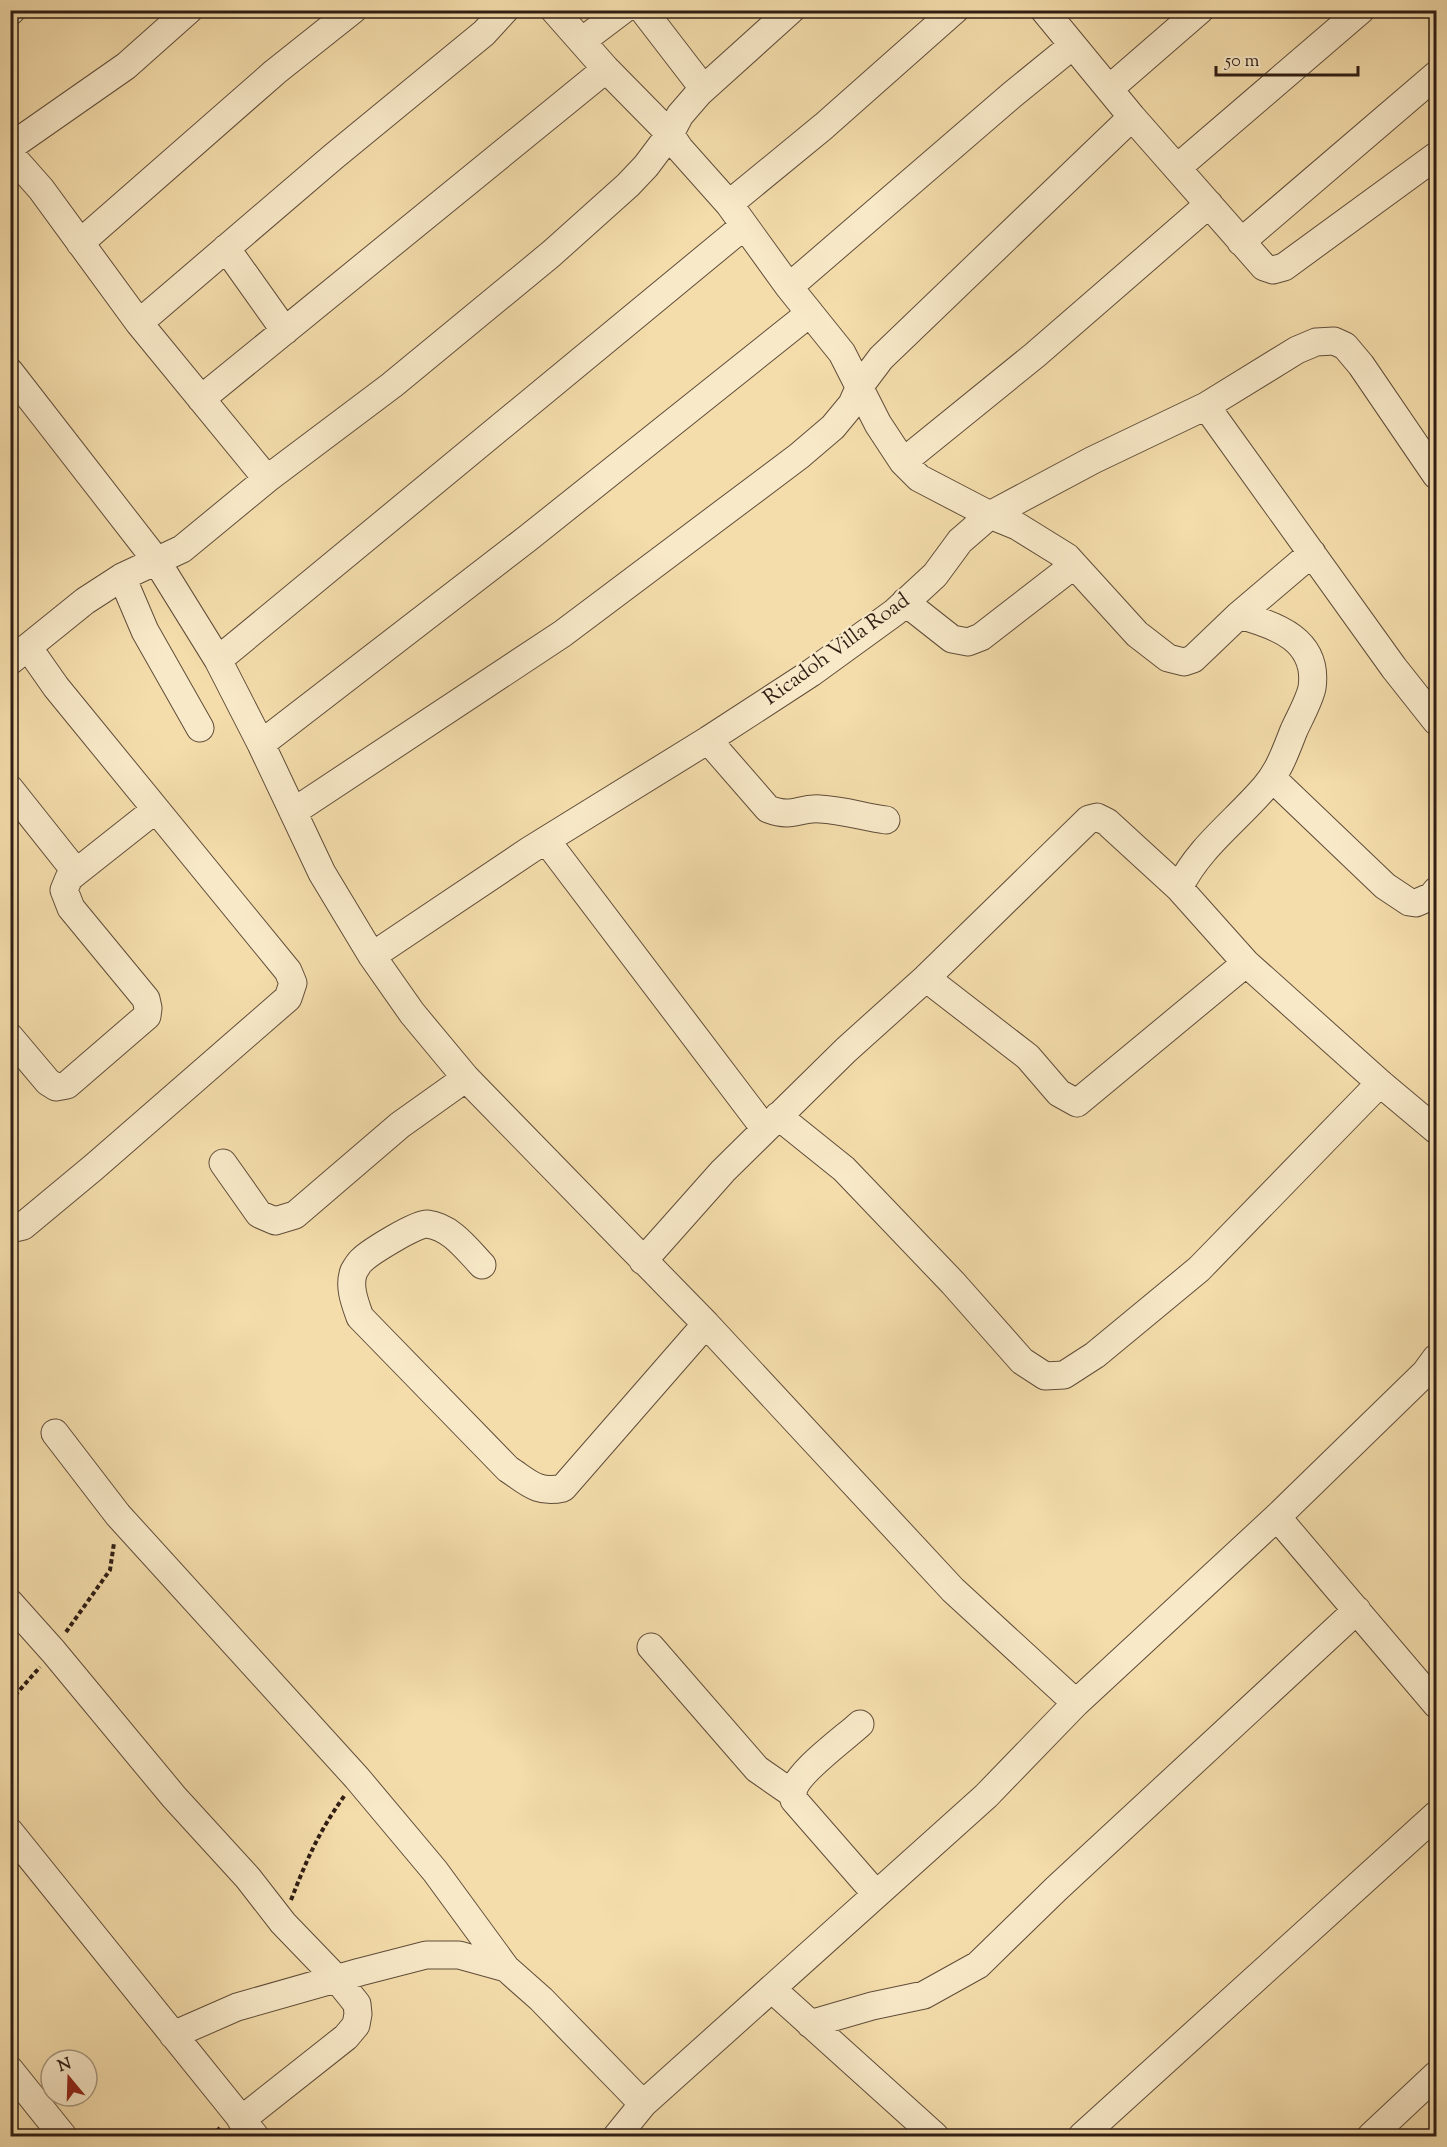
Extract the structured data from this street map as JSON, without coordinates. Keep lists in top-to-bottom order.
{
  "streets": {
    "street": ["Ricadoh Villa Road"]
  },
  "scale_bar": "50 m",
  "north": "top"
}
